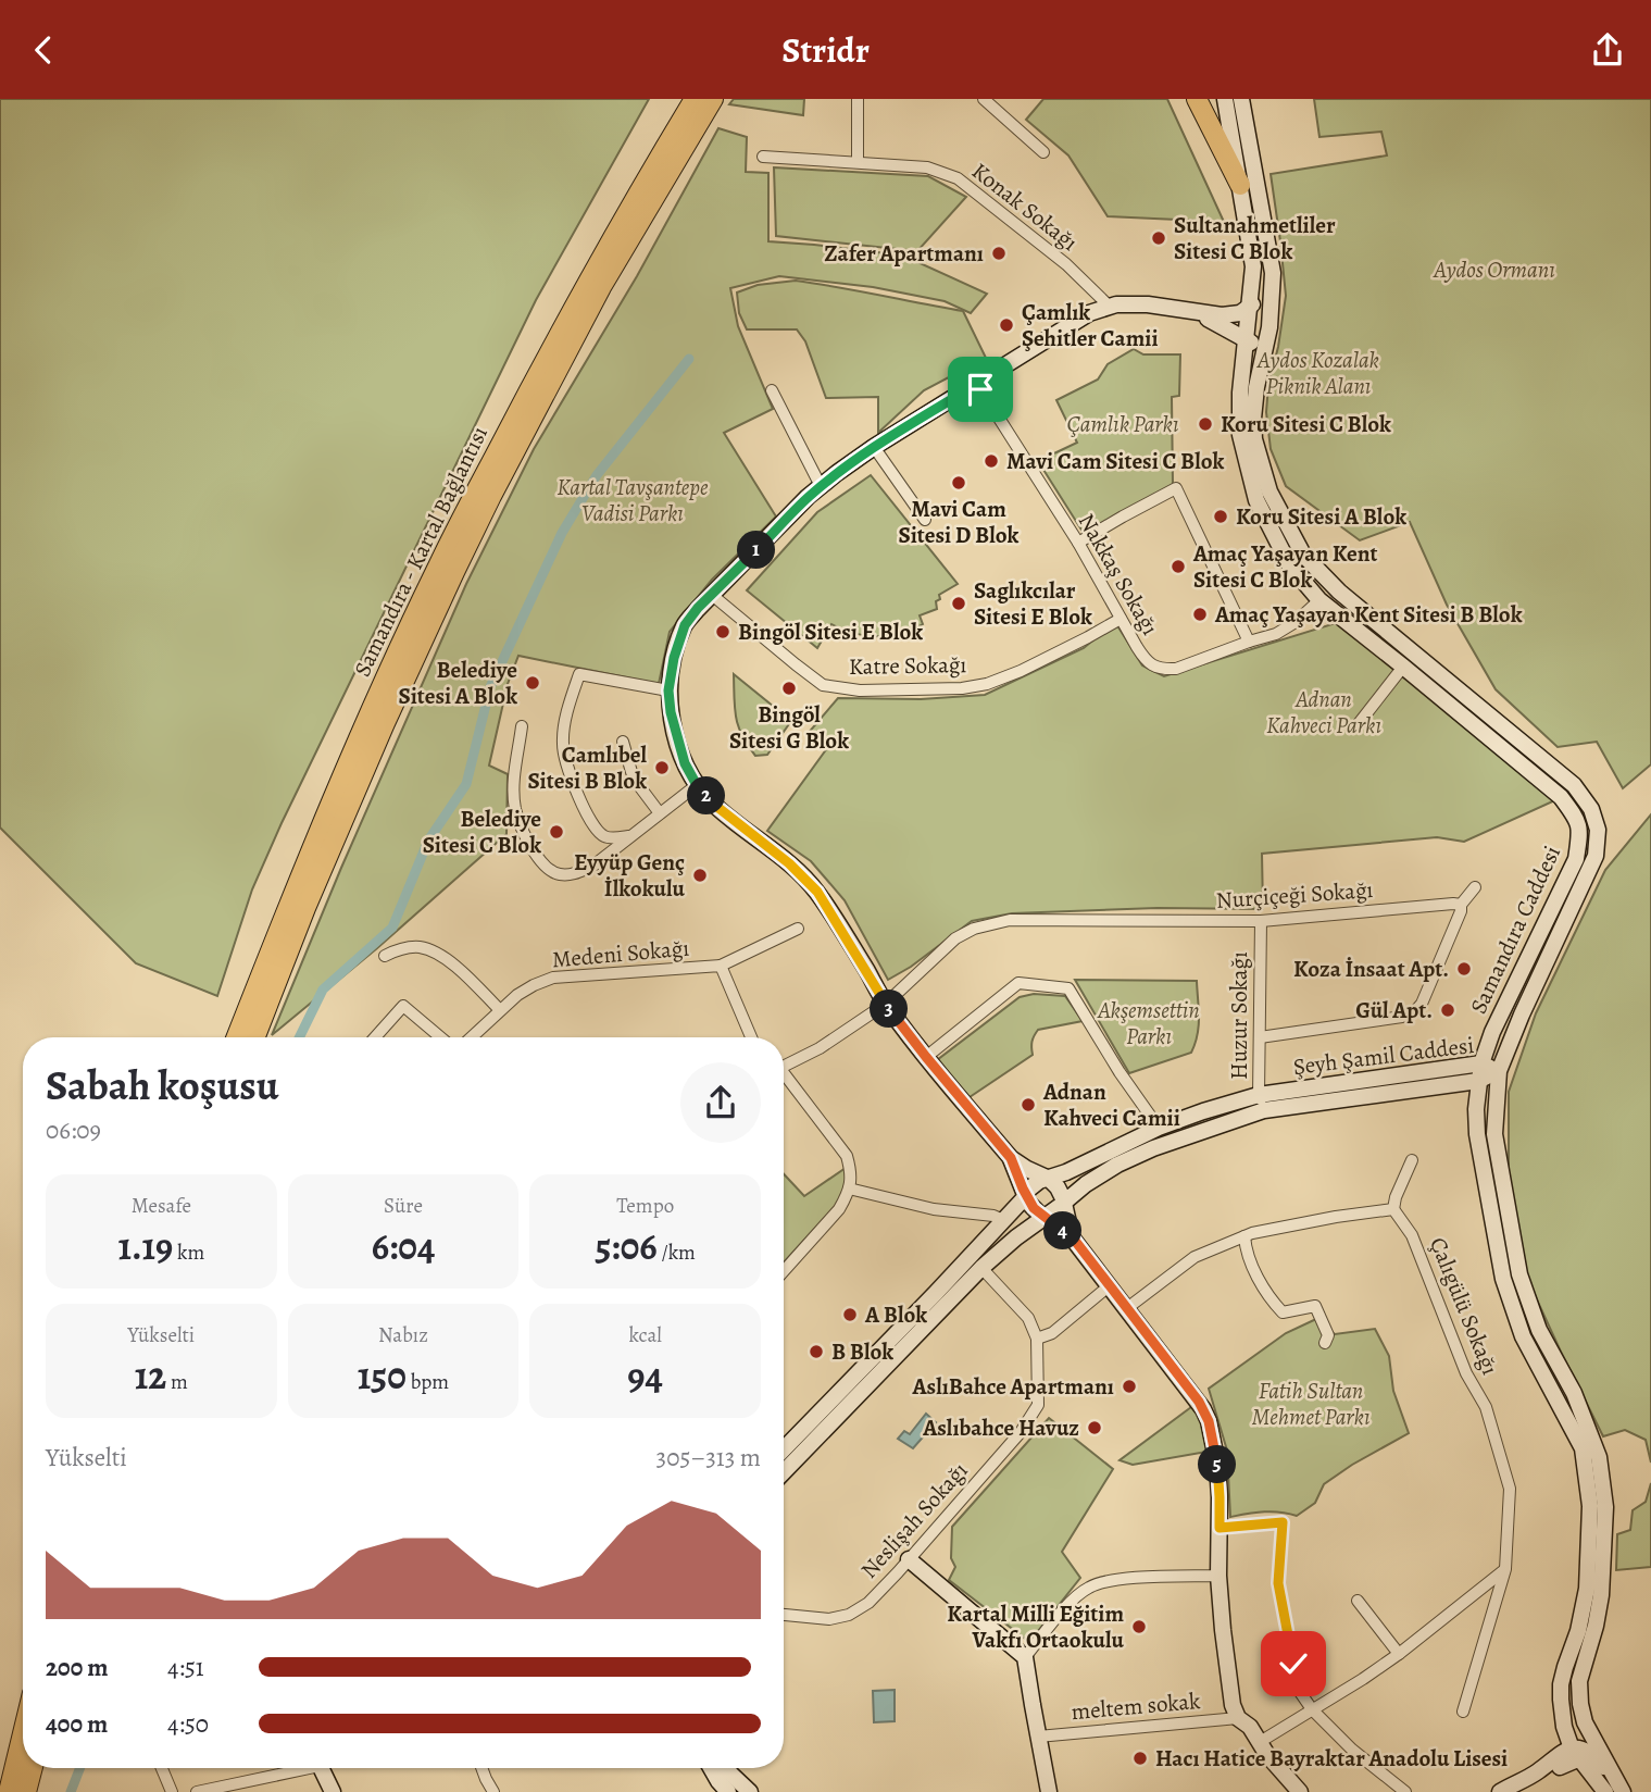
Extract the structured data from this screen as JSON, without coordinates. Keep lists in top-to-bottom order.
{
  "streets": {
    "highway": ["Samandıra - Kartal Bağlantısı"],
    "street": [
      "Konak Sokağı",
      "Nakkaş Sokağı",
      "Katre Sokağı",
      "Nurçiçeği Sokağı",
      "Samandıra Caddesi",
      "Medeni Sokağı",
      "Huzur Sokağı",
      "Şeyh Şamil Caddesi",
      "Çalıgülü Sokağı",
      "Neslişah Sokağı",
      "meltem sokak"
    ]
  },
  "crossings": [
    ["Nakkaş Sokağı", "Katre Sokağı"],
    ["Nakkaş Sokağı", "Samandıra Caddesi"],
    ["Nurçiçeği Sokağı", "Huzur Sokağı"],
    ["Samandıra Caddesi", "Şeyh Şamil Caddesi"],
    ["Huzur Sokağı", "Şeyh Şamil Caddesi"]
  ],
  "parks": [
    "Aydos Ormanı",
    "Aydos Kozalak Piknik Alanı",
    "Çamlık Parkı",
    "Kartal Tavşantepe Vadisi Parkı",
    "Adnan Kahveci Parkı",
    "Akşemsettin Parkı",
    "Fatih Sultan Mehmet Parkı"
  ],
  "places": [
    "Sultanahmetliler Sitesi C Blok",
    "Zafer Apartmanı",
    "Çamlık Şehitler Camii",
    "Koru Sitesi C Blok",
    "Mavi Cam Sitesi C Blok",
    "Mavi Cam Sitesi D Blok",
    "Koru Sitesi A Blok",
    "Amaç Yaşayan Kent Sitesi C Blok",
    "Saglıkcılar Sitesi E Blok",
    "Amaç Yaşayan Kent Sitesi B Blok",
    "Bingöl Sitesi E Blok",
    "Belediye Sitesi A Blok",
    "Bingöl Sitesi G Blok",
    "Camlıbel Sitesi B Blok",
    "Belediye Sitesi C Blok",
    "Eyyüp Genç İlkokulu",
    "Koza İnsaat Apt.",
    "Gül Apt.",
    "Adnan Kahveci Camii",
    "A Blok",
    "B Blok",
    "AslıBahce Apartmanı",
    "Aslıbahce Havuz",
    "Kartal Milli Eğitim Vakfı Ortaokulu",
    "Hacı Hatice Bayraktar Anadolu Lisesi"
  ],
  "page": {
    "header": "Stridr",
    "pins": [
      "1",
      "2",
      "3",
      "4",
      "5"
    ],
    "heading": ["Sabah koşusu", "06:09"],
    "stats": [
      ["Mesafe", "1.19 km"],
      ["Süre", "6:04"],
      ["Tempo", "5:06 /km"],
      ["Yükselti", "12 m"],
      ["Nabız", "150 bpm"],
      ["kcal", "94"]
    ],
    "chart": ["Yükselti", "305–313 m"],
    "list": [
      {
        "name": "200 m",
        "note": "4:51"
      },
      {
        "name": "400 m",
        "note": "4:50"
      }
    ]
  }
}
